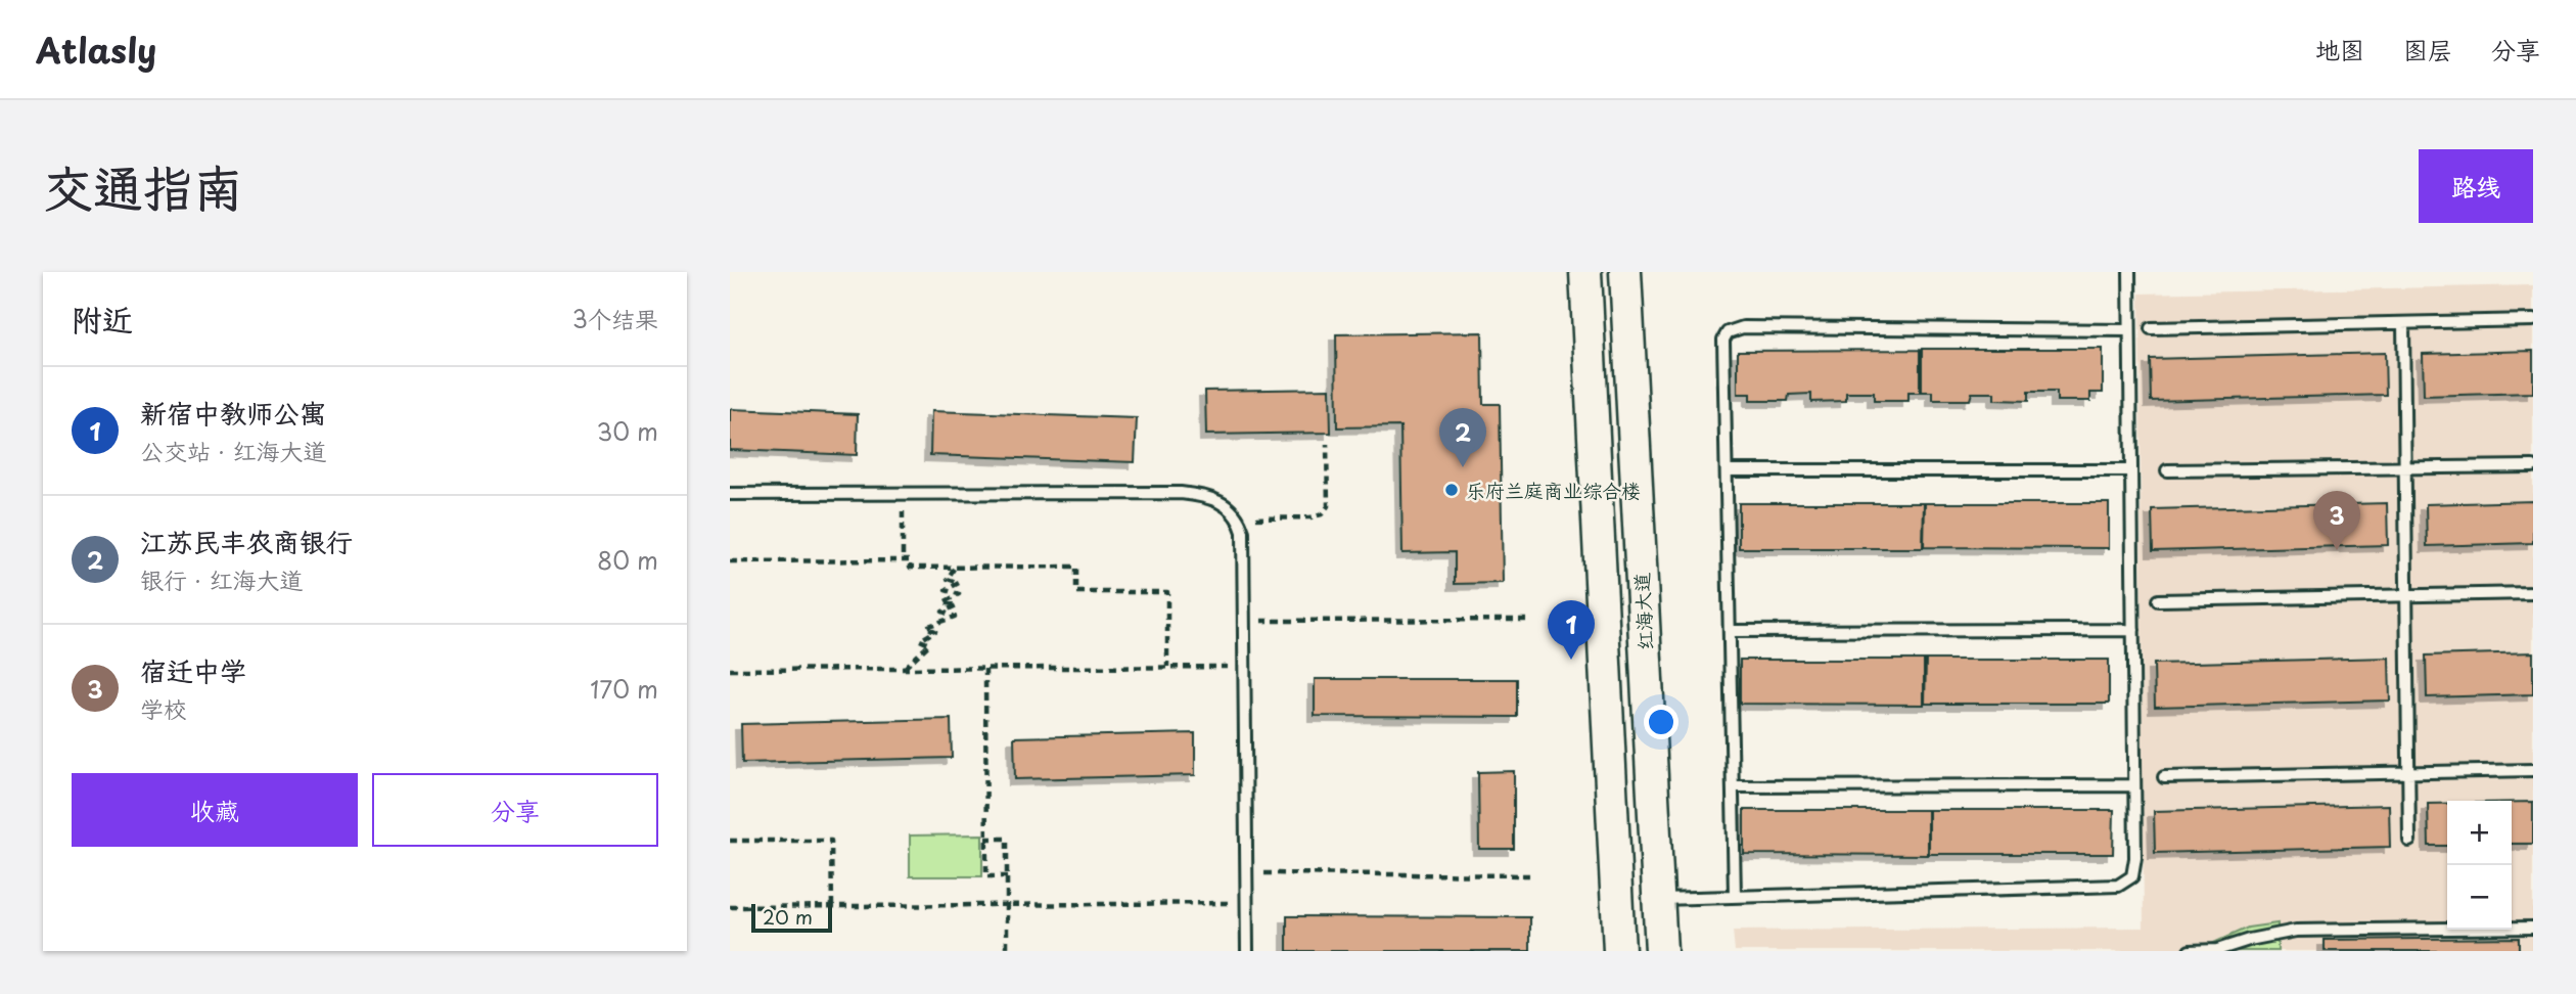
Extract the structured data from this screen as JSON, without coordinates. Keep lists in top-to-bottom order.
{
  "streets": {
    "main road": ["红海大道"]
  },
  "places": ["乐府兰庭商业综合楼"],
  "scale_bar": "20 m",
  "page": {
    "header": "Atlasly",
    "nav": ["地图", "图层", "分享"],
    "title": "交通指南",
    "buttons": [
      "路线",
      ["收藏", "分享"]
    ],
    "heading": ["附近", "3个结果"],
    "list": [
      {
        "mark": "1",
        "name": "新宿中教师公寓",
        "note": "公交站 · 红海大道",
        "value": "30 m"
      },
      {
        "mark": "2",
        "name": "江苏民丰农商银行",
        "note": "银行 · 红海大道",
        "value": "80 m"
      },
      {
        "mark": "3",
        "name": "宿迁中学",
        "note": "学校",
        "value": "170 m"
      }
    ],
    "pins": ["2", "3", "1"],
    "map_buttons": ["+", "−"],
    "scale": "20 m"
  }
}
